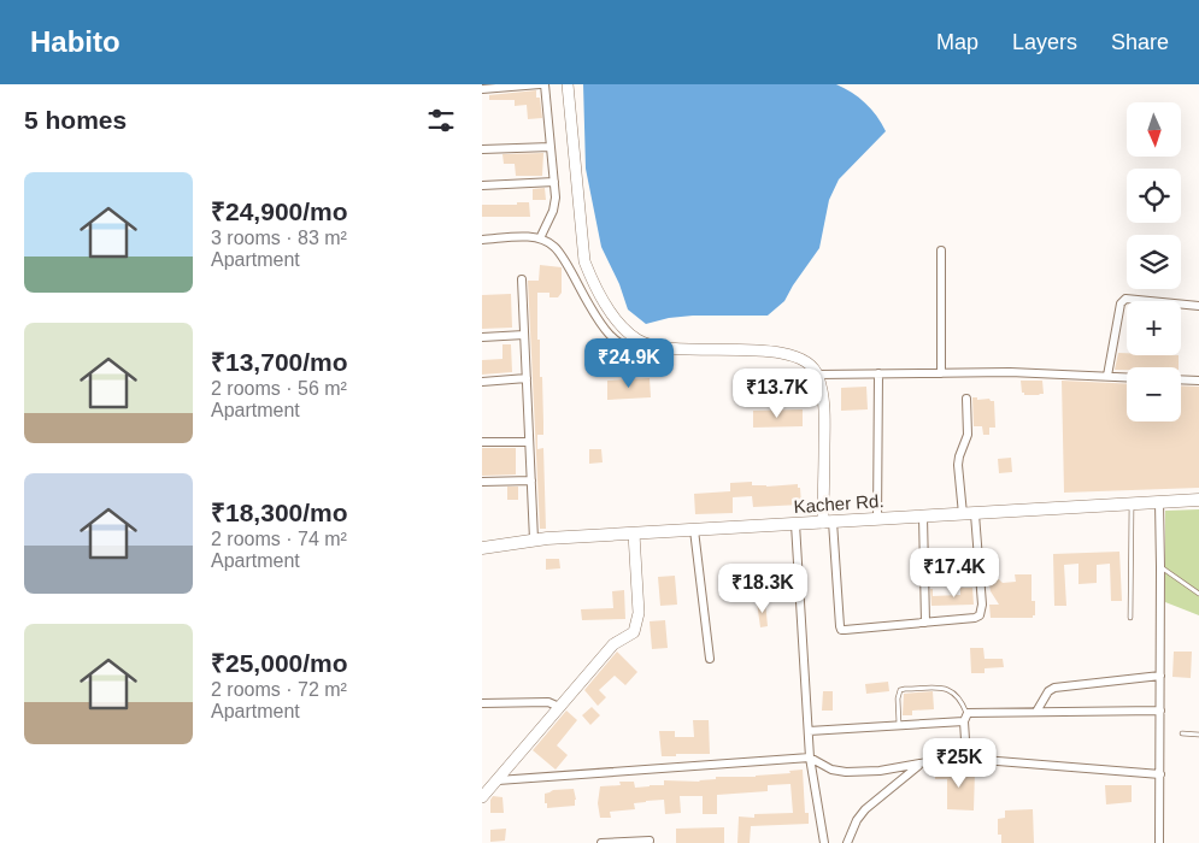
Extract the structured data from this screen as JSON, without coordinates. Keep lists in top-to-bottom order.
{
  "streets": {
    "main road": ["Kacher Rd."]
  },
  "north": "bottom",
  "page": {
    "header": "Habito",
    "nav": ["Map", "Layers", "Share"],
    "heading": "5 homes",
    "map_buttons": ["+", "−"],
    "list": [
      {
        "name": "₹24,900/mo",
        "note": "3 rooms · 83 m² · Apartment"
      },
      {
        "name": "₹13,700/mo",
        "note": "2 rooms · 56 m² · Apartment"
      },
      {
        "name": "₹18,300/mo",
        "note": "2 rooms · 74 m² · Apartment"
      },
      {
        "name": "₹25,000/mo",
        "note": "2 rooms · 72 m² · Apartment"
      }
    ],
    "price": [
      "₹24.9K",
      "₹13.7K",
      "₹17.4K",
      "₹18.3K",
      "₹25K"
    ]
  }
}
